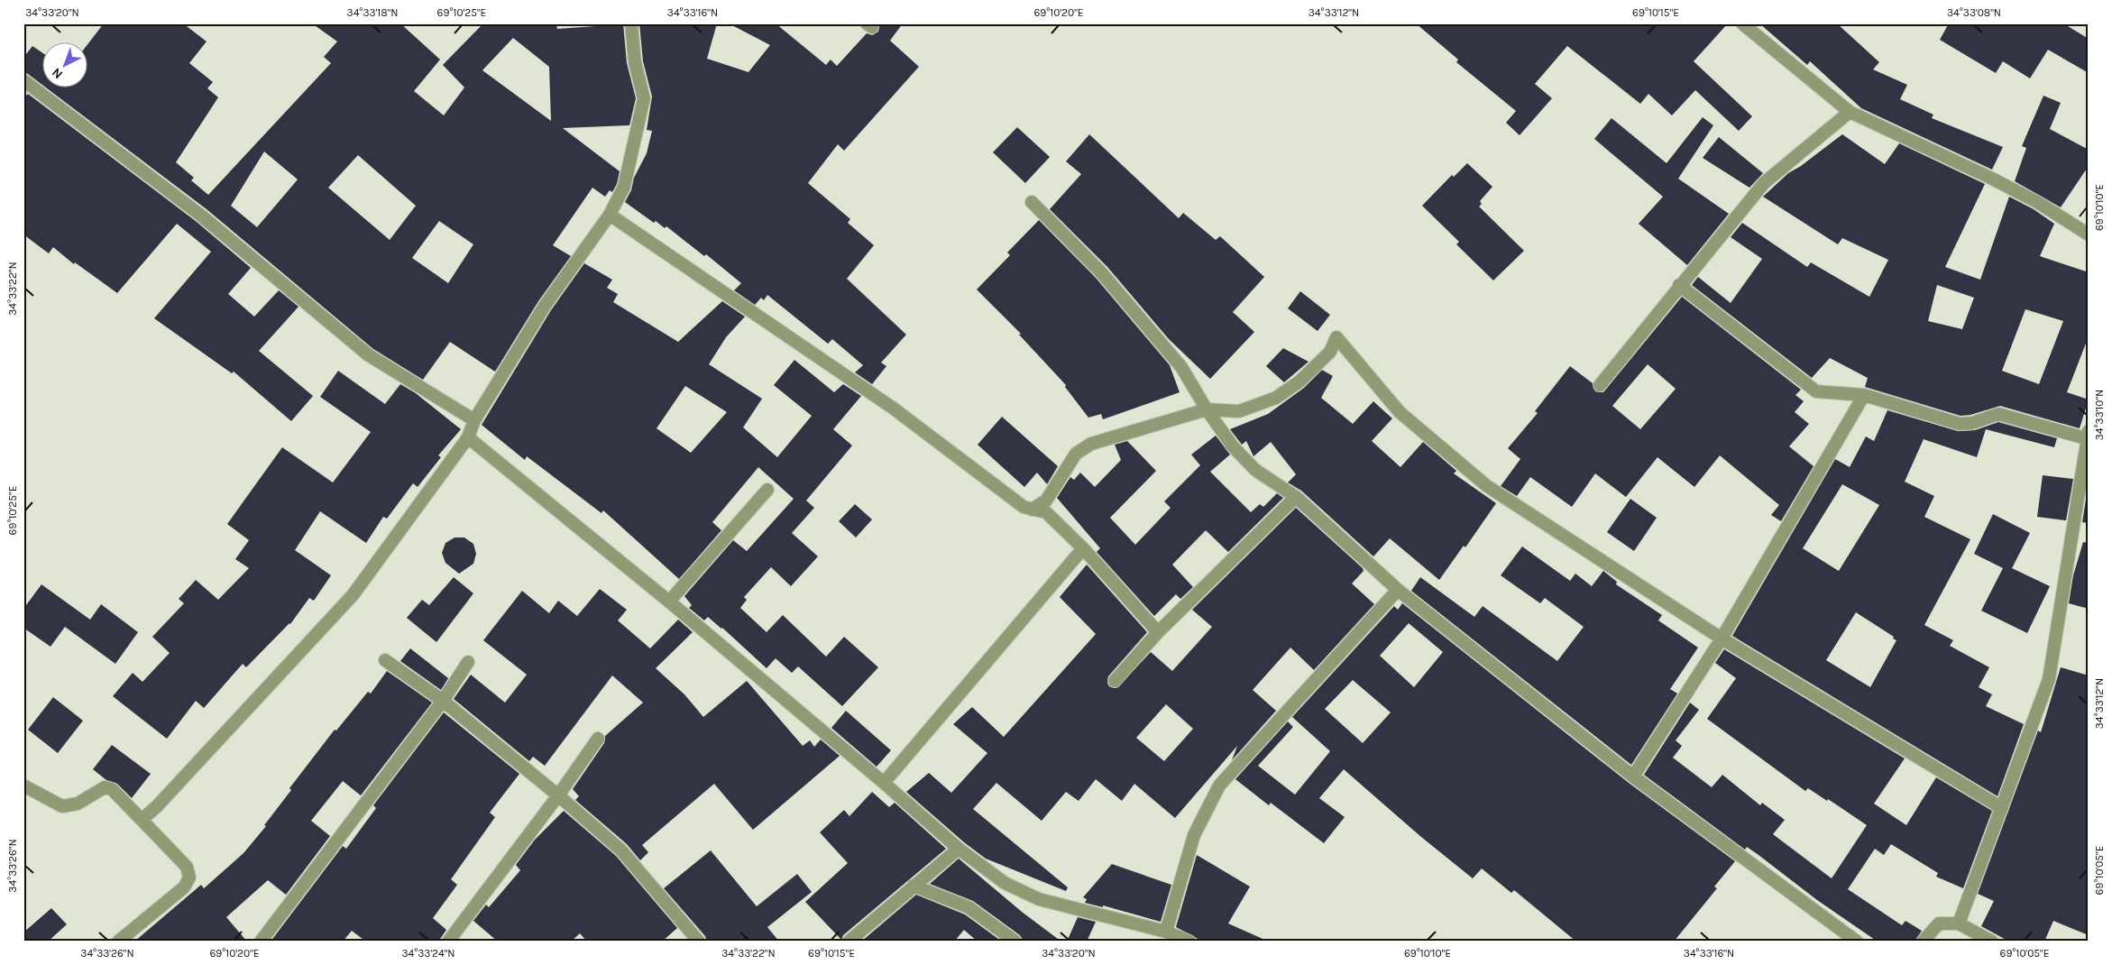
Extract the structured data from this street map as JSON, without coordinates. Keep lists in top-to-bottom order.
{
  "north": "bottom left",
  "coordinates": [
    "34°33'20\"N",
    "34°33'18\"N",
    "69°10'25\"E",
    "34°33'16\"N",
    "69°10'20\"E",
    "34°33'12\"N",
    "69°10'15\"E",
    "34°33'08\"N",
    "69°10'10\"E",
    "34°33'22\"N",
    "34°33'10\"N",
    "34°33'26\"N",
    "69°10'05\"E",
    "34°33'24\"N"
  ]
}
